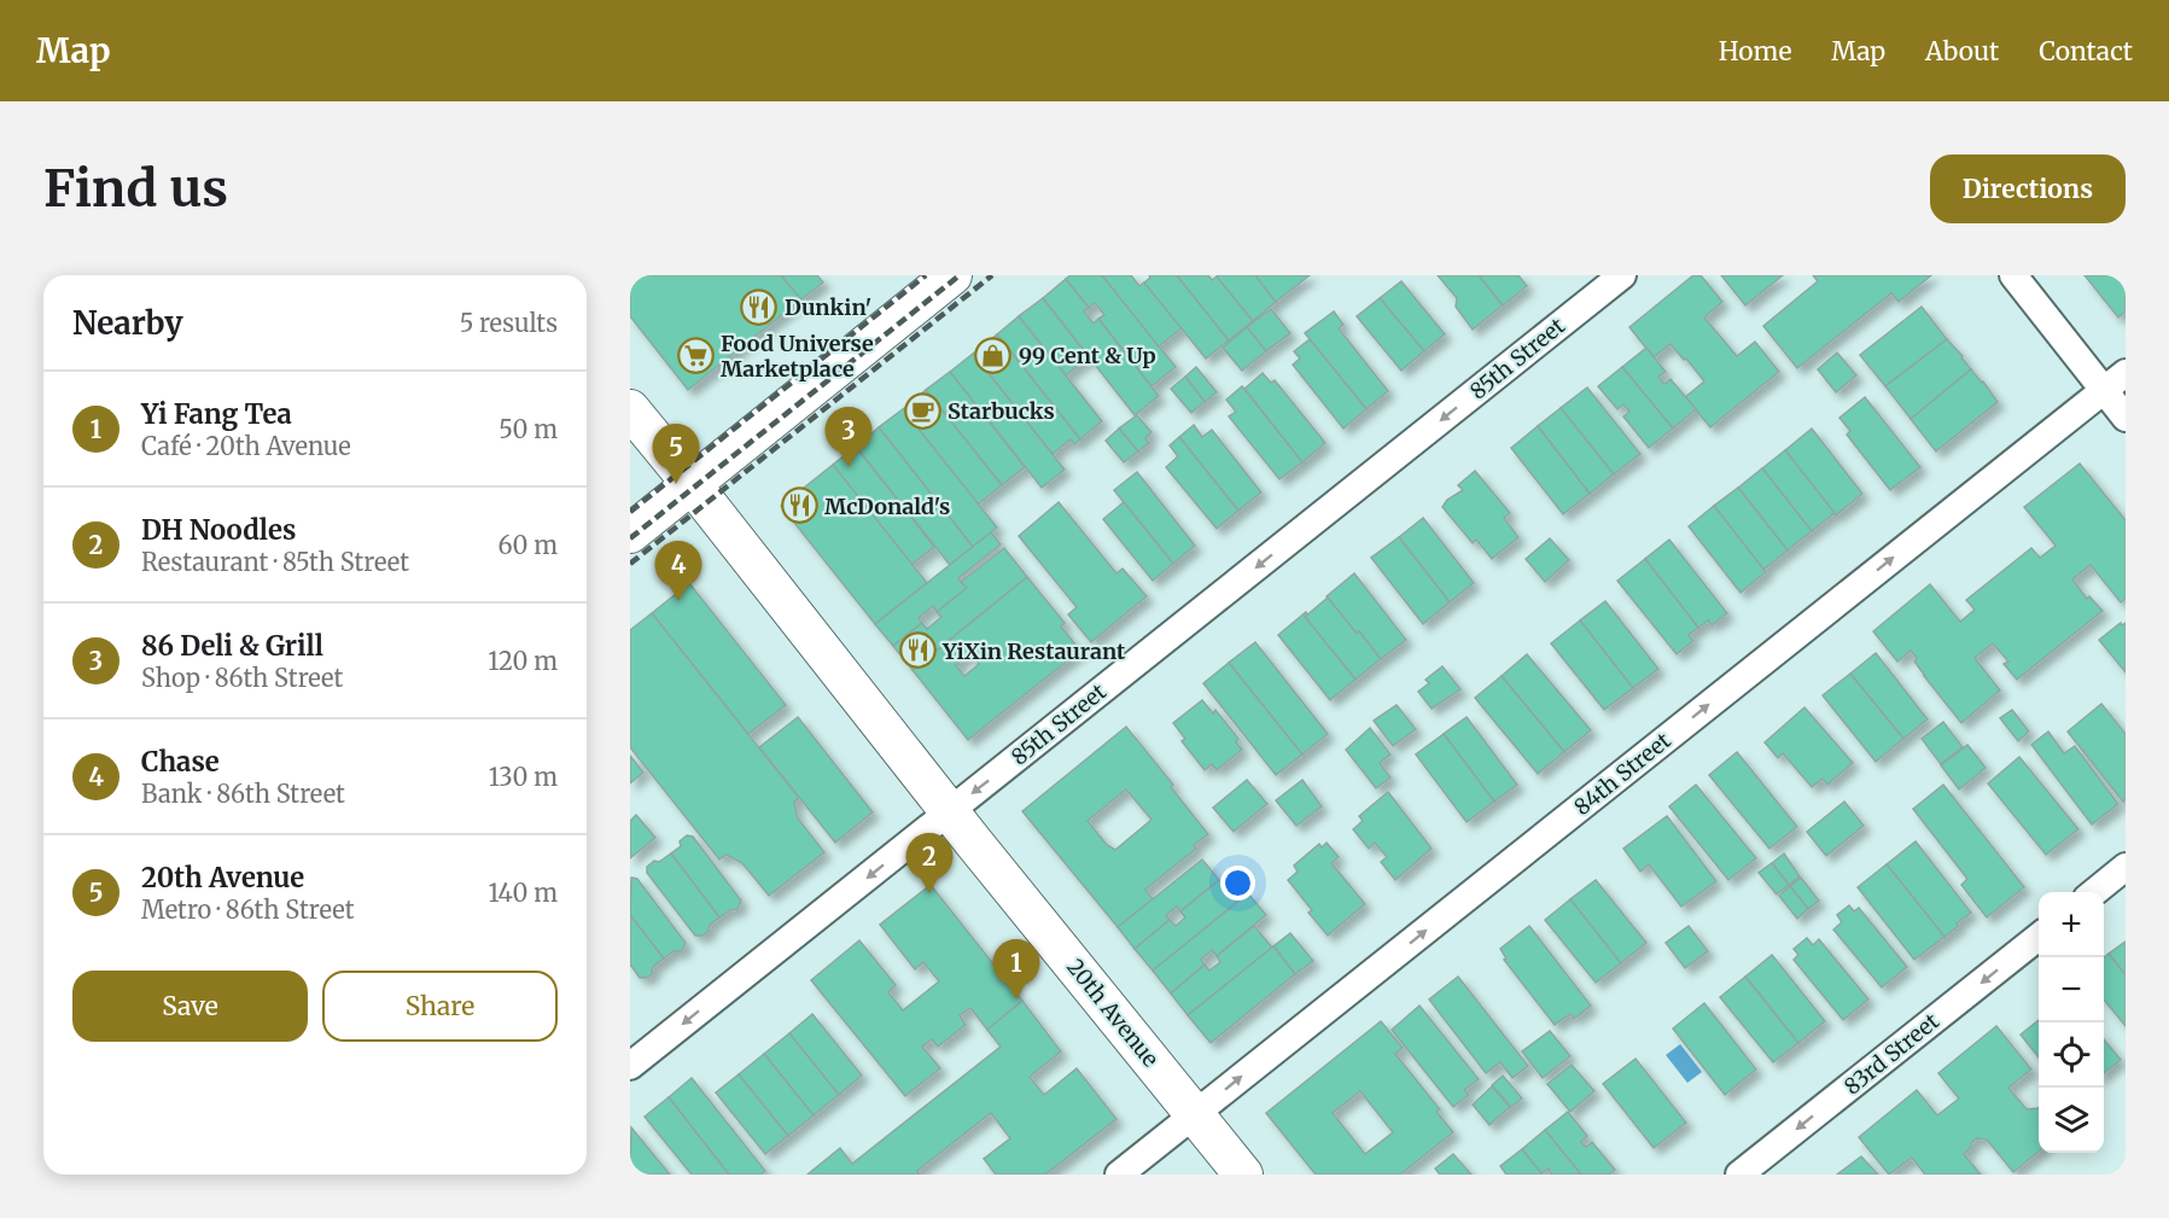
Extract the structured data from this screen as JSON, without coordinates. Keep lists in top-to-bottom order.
{
  "streets": {
    "street": [
      "85th Street",
      "84th Street",
      "20th Avenue",
      "83rd Street"
    ]
  },
  "crossings": [
    ["85th Street", "20th Avenue"],
    ["84th Street", "20th Avenue"]
  ],
  "one_way": ["85th Street", "84th Street", "83rd Street"],
  "places": {
    "restaurant": ["Dunkin'", "McDonald's", "YiXin Restaurant"],
    "supermarket": ["Food Universe Marketplace"],
    "shop": ["99 Cent & Up"],
    "cafe": ["Starbucks"]
  },
  "page": {
    "header": "Map",
    "nav": [
      "Home",
      "Map",
      "About",
      "Contact"
    ],
    "buttons": [
      "Directions",
      ["Save", "Share"]
    ],
    "title": "Find us",
    "heading": ["Nearby", "5 results"],
    "list": [
      {
        "mark": "1",
        "name": "Yi Fang Tea",
        "note": "Café · 20th Avenue",
        "value": "50 m"
      },
      {
        "mark": "2",
        "name": "DH Noodles",
        "note": "Restaurant · 85th Street",
        "value": "60 m"
      },
      {
        "mark": "3",
        "name": "86 Deli & Grill",
        "note": "Shop · 86th Street",
        "value": "120 m"
      },
      {
        "mark": "4",
        "name": "Chase",
        "note": "Bank · 86th Street",
        "value": "130 m"
      },
      {
        "mark": "5",
        "name": "20th Avenue",
        "note": "Metro · 86th Street",
        "value": "140 m"
      }
    ],
    "pins": [
      "3",
      "5",
      "4",
      "2",
      "1"
    ],
    "map_buttons": ["+", "−"]
  }
}
